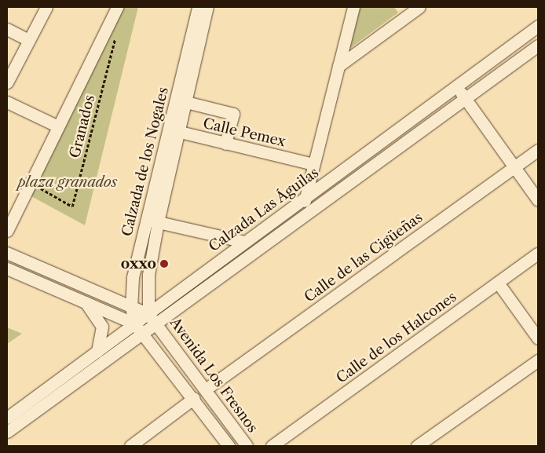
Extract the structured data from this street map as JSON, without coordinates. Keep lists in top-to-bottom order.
{
  "streets": {
    "street": [
      "Calle Pemex",
      "Calzada de los Nogales",
      "Calzada Las Águilas",
      "Calle de las Cigüeñas",
      "Calle de los Halcones",
      "Avenida Los Fresnos"
    ],
    "path": ["Granados"]
  },
  "crossings": [
    ["Calle Pemex", "Calzada de los Nogales"],
    ["Calzada de los Nogales", "Calzada Las Águilas"],
    ["Calzada de los Nogales", "Avenida Los Fresnos"],
    ["Calzada Las Águilas", "Avenida Los Fresnos"],
    ["Calle de las Cigüeñas", "Avenida Los Fresnos"]
  ],
  "parks": ["plaza granados"],
  "places": ["oxxo"]
}
